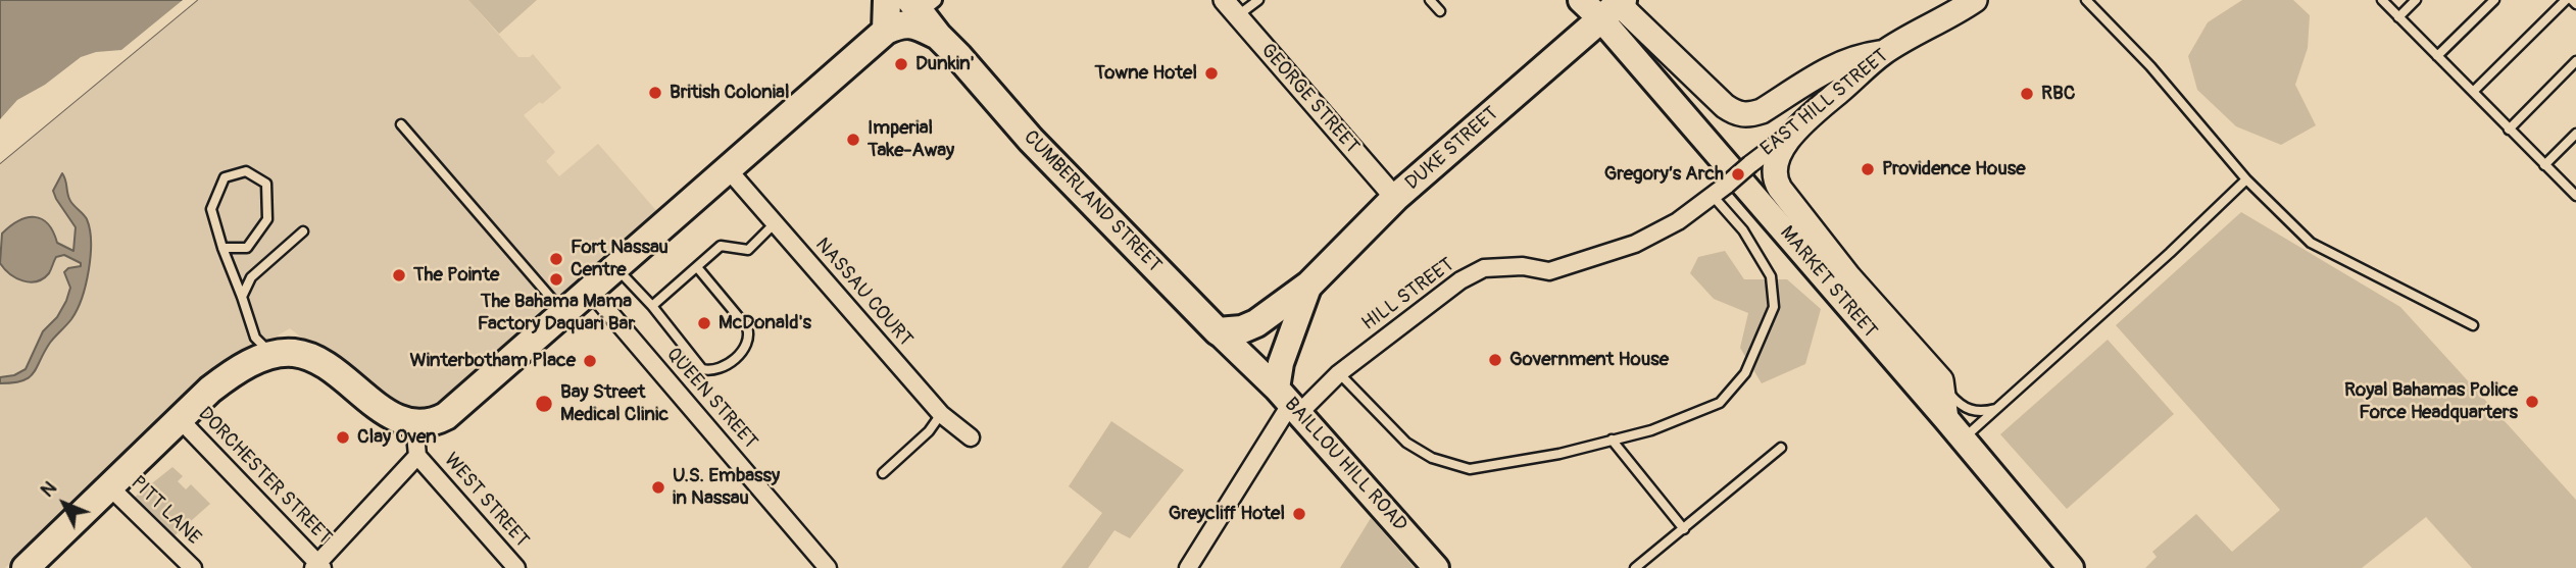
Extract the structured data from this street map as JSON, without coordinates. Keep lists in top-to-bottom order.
{
  "streets": {
    "highway": ["DUKE STREET", "CUMBERLAND STREET"],
    "main road": ["EAST HILL STREET", "MARKET STREET", "BAILLOU HILL ROAD"],
    "street": [
      "GEORGE STREET",
      "NASSAU COURT",
      "HILL STREET",
      "QUEEN STREET",
      "DORCHESTER STREET",
      "WEST STREET",
      "PITT LANE"
    ]
  },
  "crossings": [
    ["GEORGE STREET", "DUKE STREET"],
    ["EAST HILL STREET", "HILL STREET"],
    ["DUKE STREET", "CUMBERLAND STREET"],
    ["DUKE STREET", "MARKET STREET"],
    ["DUKE STREET", "HILL STREET"],
    ["DUKE STREET", "BAILLOU HILL ROAD"],
    ["CUMBERLAND STREET", "BAILLOU HILL ROAD"],
    ["HILL STREET", "BAILLOU HILL ROAD"]
  ],
  "places": [
    "Dunkin'",
    "Towne Hotel",
    "British Colonial",
    "RBC",
    "Imperial Take-Away",
    "Providence House",
    "Gregory’s Arch",
    "Fort Nassau Centre",
    "The Pointe",
    "The Bahama Mama Factory Daquari Bar",
    "McDonald's",
    "Government House",
    "Winterbotham Place",
    "Royal Bahamas Police Force Headquarters",
    "Bay Street Medical Clinic",
    "Clay Oven",
    "U.S. Embassy in Nassau",
    "Greycliff Hotel"
  ],
  "north": "top left"
}
